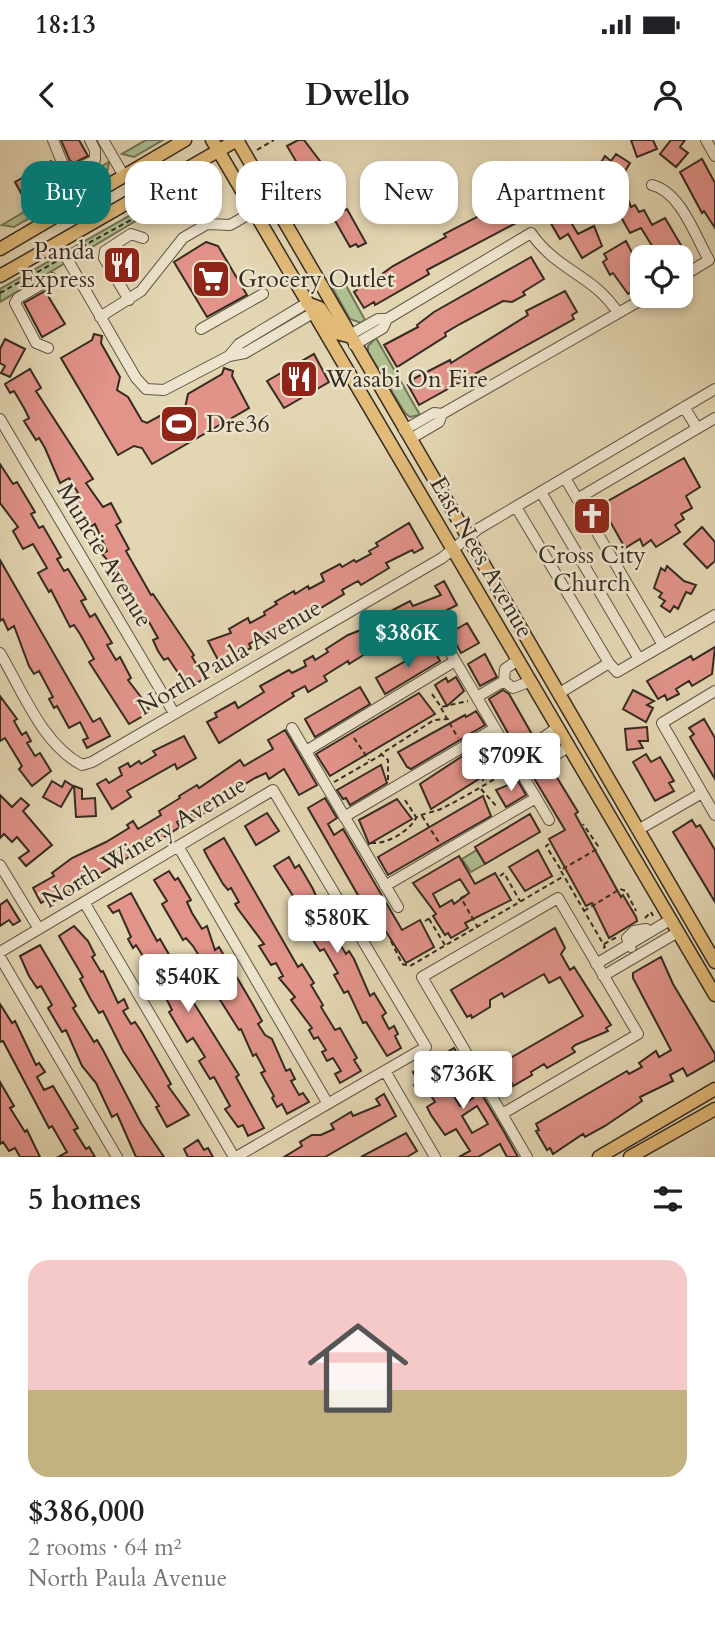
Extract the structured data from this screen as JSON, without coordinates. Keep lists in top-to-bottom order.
{
  "streets": {
    "main road": ["East Nees Avenue"],
    "street": ["Muncie Avenue", "North Paula Avenue", "North Winery Avenue"]
  },
  "crossings": [
    ["Muncie Avenue", "North Paula Avenue"],
    ["East Nees Avenue", "North Paula Avenue"]
  ],
  "places": {
    "restaurant": ["Panda Express", "Wasabi On Fire"],
    "supermarket": ["Grocery Outlet"],
    "sports": ["Dre36"],
    "church": ["Cross City Church"]
  },
  "page": {
    "status": "18:13",
    "header": "Dwello",
    "chip": [
      "Buy",
      "Rent",
      "Filters",
      "New",
      "Apartment"
    ],
    "price": [
      "$386K",
      "$709K",
      "$580K",
      "$540K",
      "$736K"
    ],
    "heading": "5 homes",
    "list": [
      {
        "name": "$386,000",
        "note": "2 rooms · 64 m² · North Paula Avenue"
      }
    ]
  }
}
